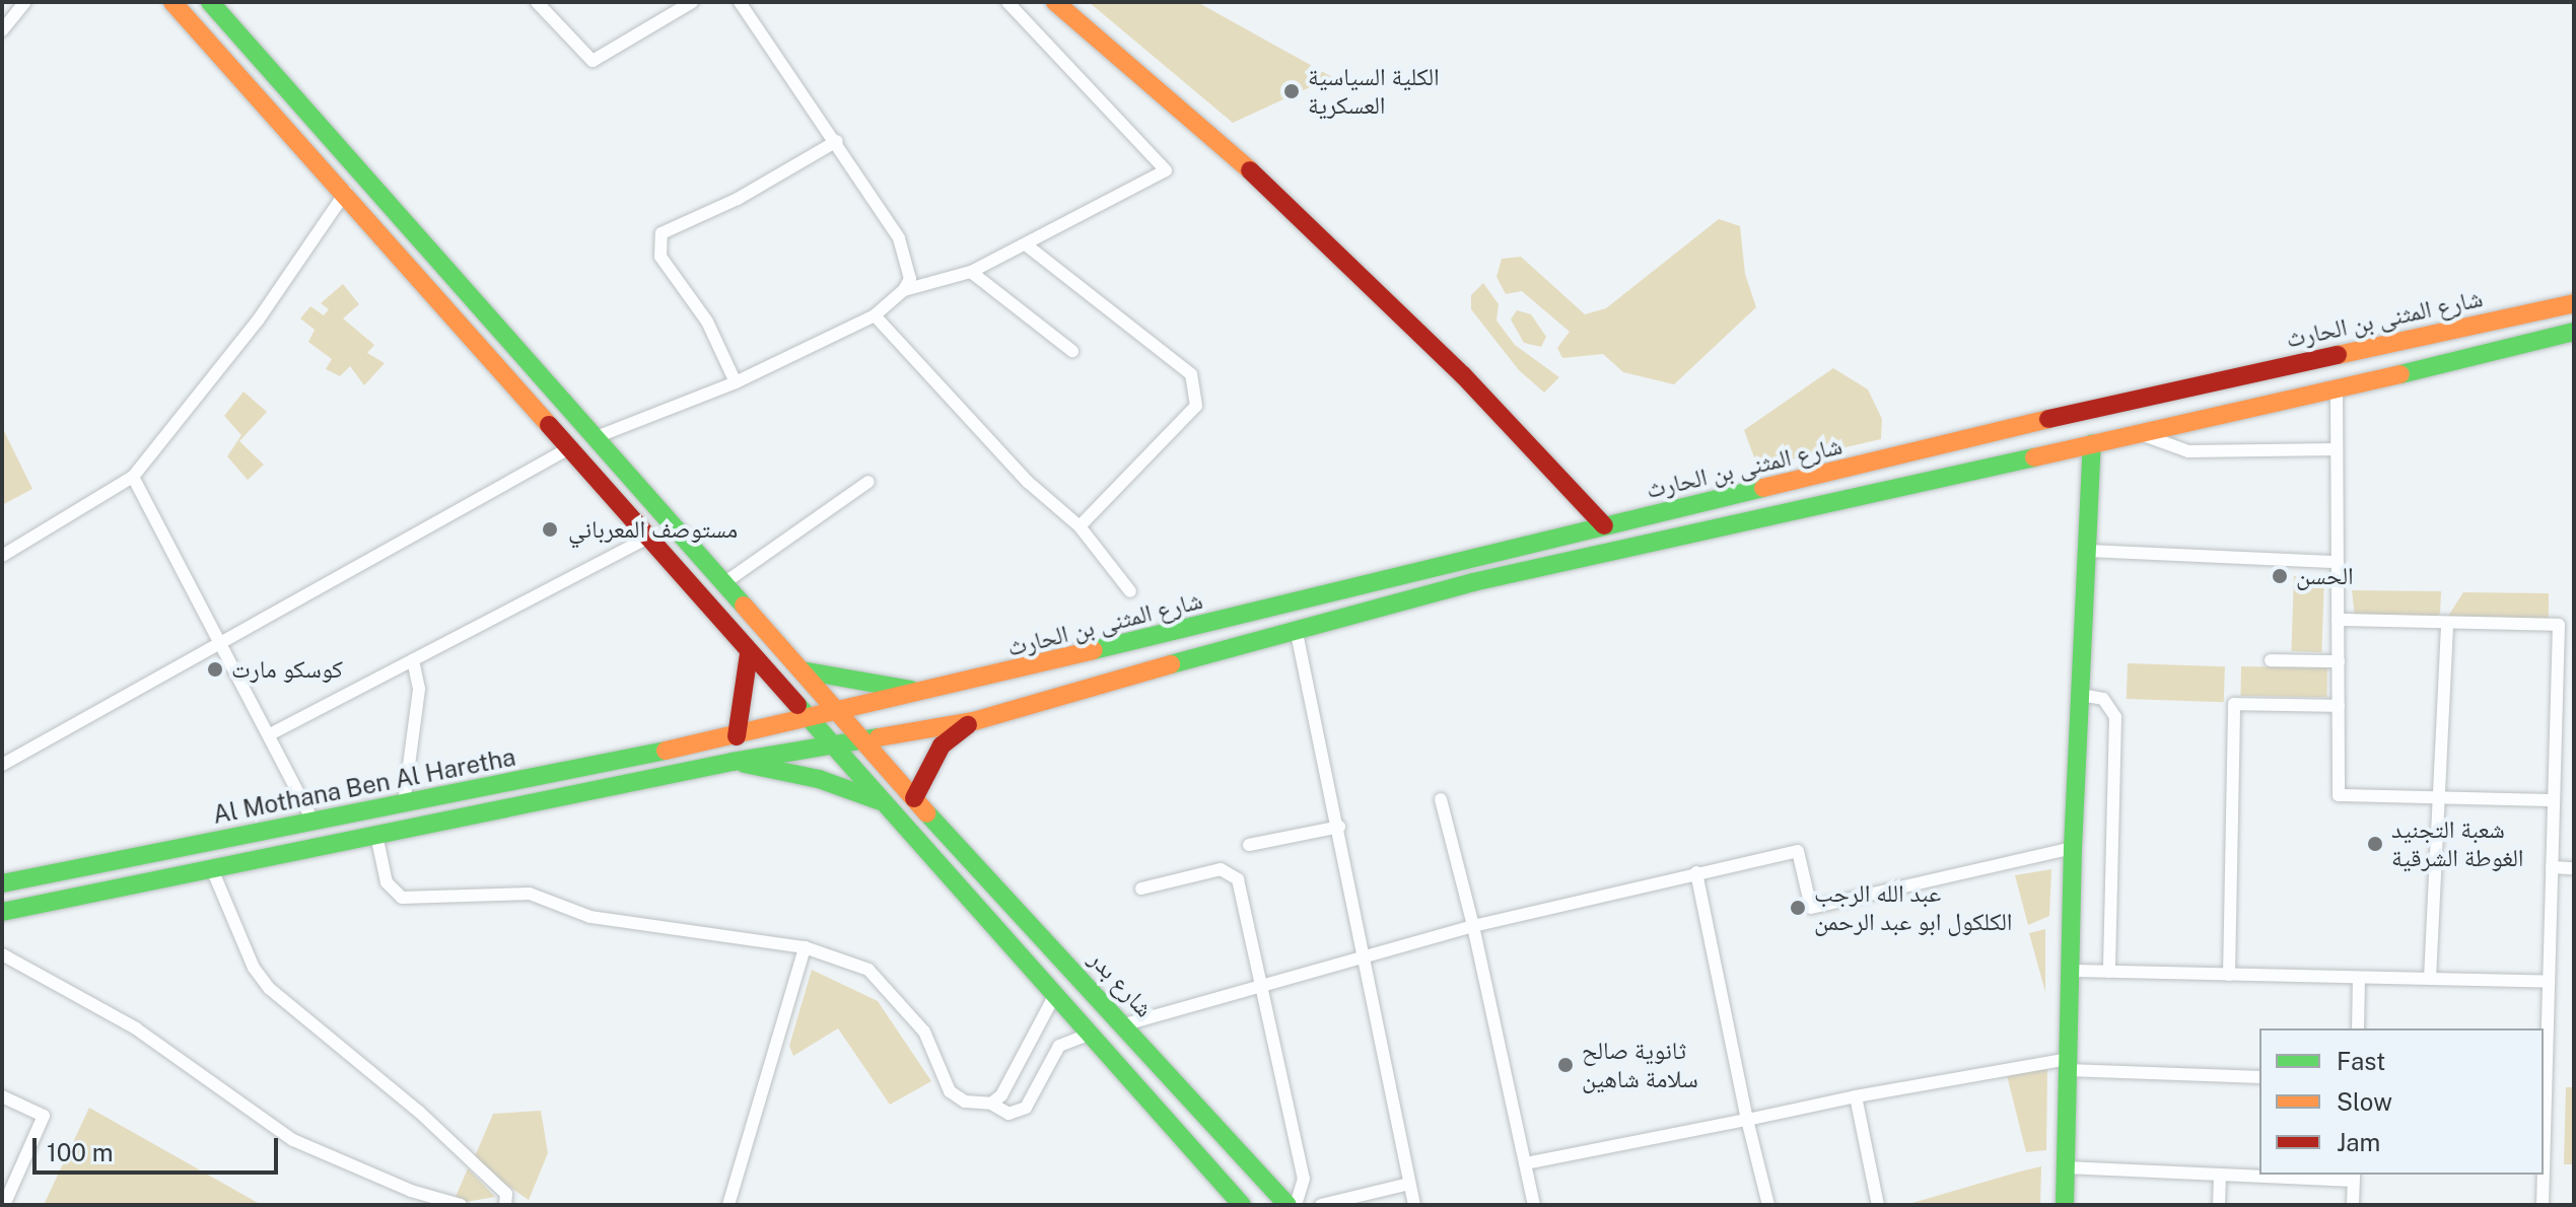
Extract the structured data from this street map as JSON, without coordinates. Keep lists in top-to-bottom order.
{
  "streets": {
    "main road": ["شارع المثنى بن الحارث", "Al Mothana Ben Al Haretha", "شارع بدر"]
  },
  "crossings": [
    ["شارع المثنى بن الحارث", "Al Mothana Ben Al Haretha"],
    ["شارع المثنى بن الحارث", "شارع بدر"],
    ["Al Mothana Ben Al Haretha", "شارع بدر"]
  ],
  "places": [
    "الكلية السياسية العسكرية",
    "مستوصف المعرباني",
    "الحسن",
    "كوسكو مارت",
    "شعبة التجنيد الغوطة الشرقية",
    "عبد الله الرجب الكلكول ابو عبد الرحمن",
    "ثانوية صالح سلامة شاهين"
  ],
  "legend": ["Fast", "Slow", "Jam"],
  "scale_bar": "100 m"
}
